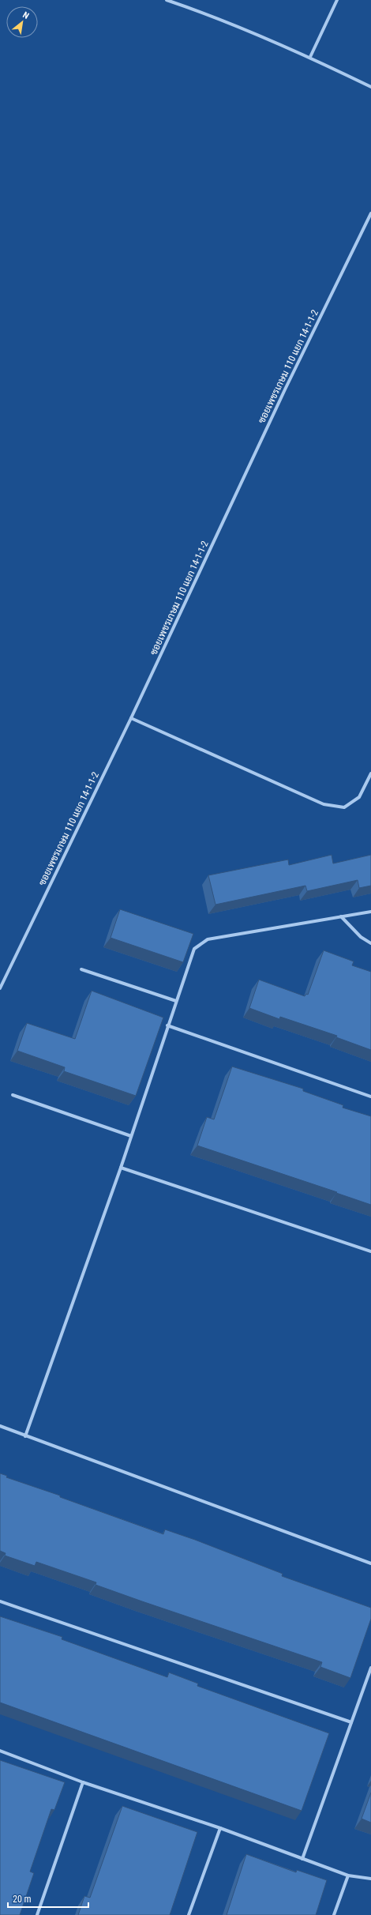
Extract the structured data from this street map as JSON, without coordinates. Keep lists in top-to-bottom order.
{
  "streets": {
    "street": ["ซอยเพชรเกษม 110 แยก 14-1-1-2"]
  },
  "scale_bar": "20 m",
  "north": "top right"
}
